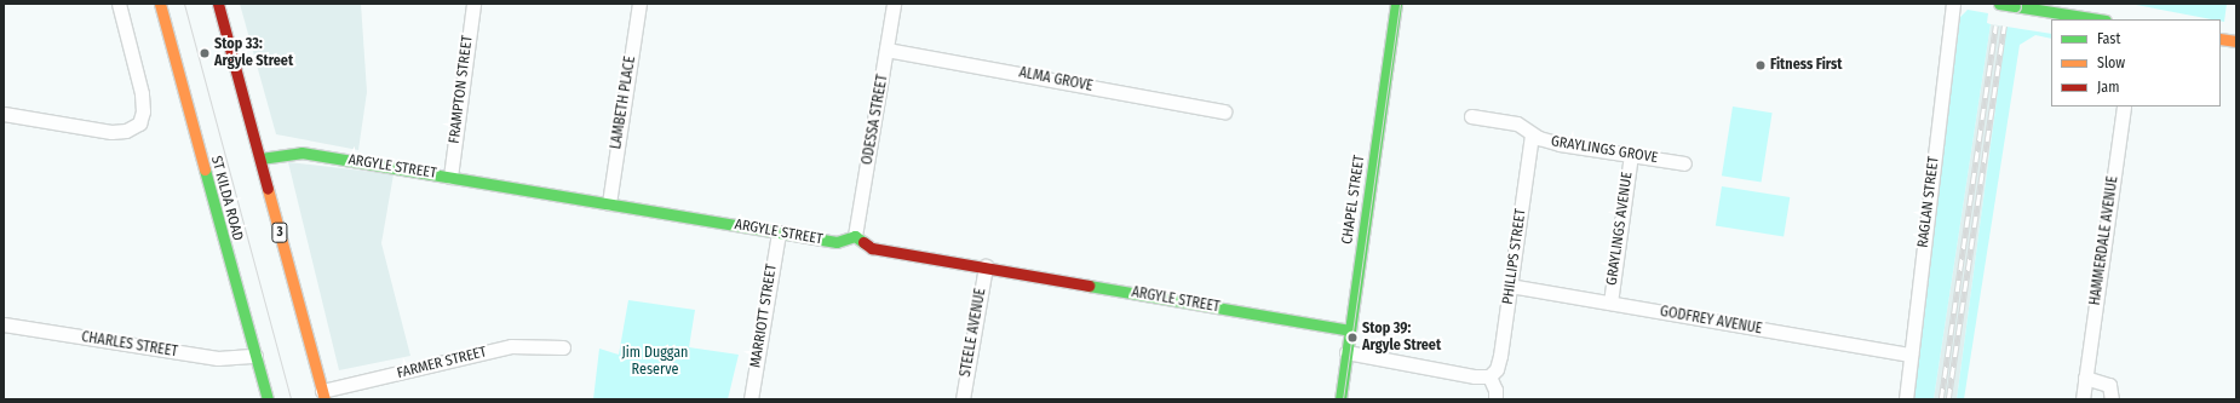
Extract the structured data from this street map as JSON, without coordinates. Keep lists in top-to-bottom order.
{
  "streets": {
    "main road": [
      "ARGYLE STREET",
      "ST KILDA ROAD",
      "CHAPEL STREET",
      "3"
    ],
    "street": [
      "ALMA GROVE",
      "FRAMPTON STREET",
      "LAMBETH PLACE",
      "ODESSA STREET",
      "GRAYLINGS GROVE",
      "RAGLAN STREET",
      "GRAYLINGS AVENUE",
      "HAMMERDALE AVENUE",
      "PHILLIPS STREET",
      "MARRIOTT STREET",
      "GODFREY AVENUE",
      "STEELE AVENUE",
      "CHARLES STREET",
      "FARMER STREET"
    ]
  },
  "crossings": [
    ["ALMA GROVE", "ODESSA STREET"],
    ["FRAMPTON STREET", "ARGYLE STREET"],
    ["LAMBETH PLACE", "ARGYLE STREET"],
    ["ODESSA STREET", "ARGYLE STREET"],
    ["GRAYLINGS GROVE", "GRAYLINGS AVENUE"],
    ["GRAYLINGS GROVE", "PHILLIPS STREET"],
    ["ARGYLE STREET", "CHAPEL STREET"],
    ["ARGYLE STREET", "3"],
    ["ARGYLE STREET", "MARRIOTT STREET"],
    ["ARGYLE STREET", "STEELE AVENUE"],
    ["ST KILDA ROAD", "CHARLES STREET"],
    ["RAGLAN STREET", "GODFREY AVENUE"],
    ["GRAYLINGS AVENUE", "GODFREY AVENUE"],
    ["3", "FARMER STREET"],
    ["PHILLIPS STREET", "GODFREY AVENUE"]
  ],
  "parks": ["Jim Duggan Reserve"],
  "places": ["Stop 33: Argyle Street", "Fitness First", "Stop 39: Argyle Street"],
  "legend": ["Fast", "Slow", "Jam"]
}
